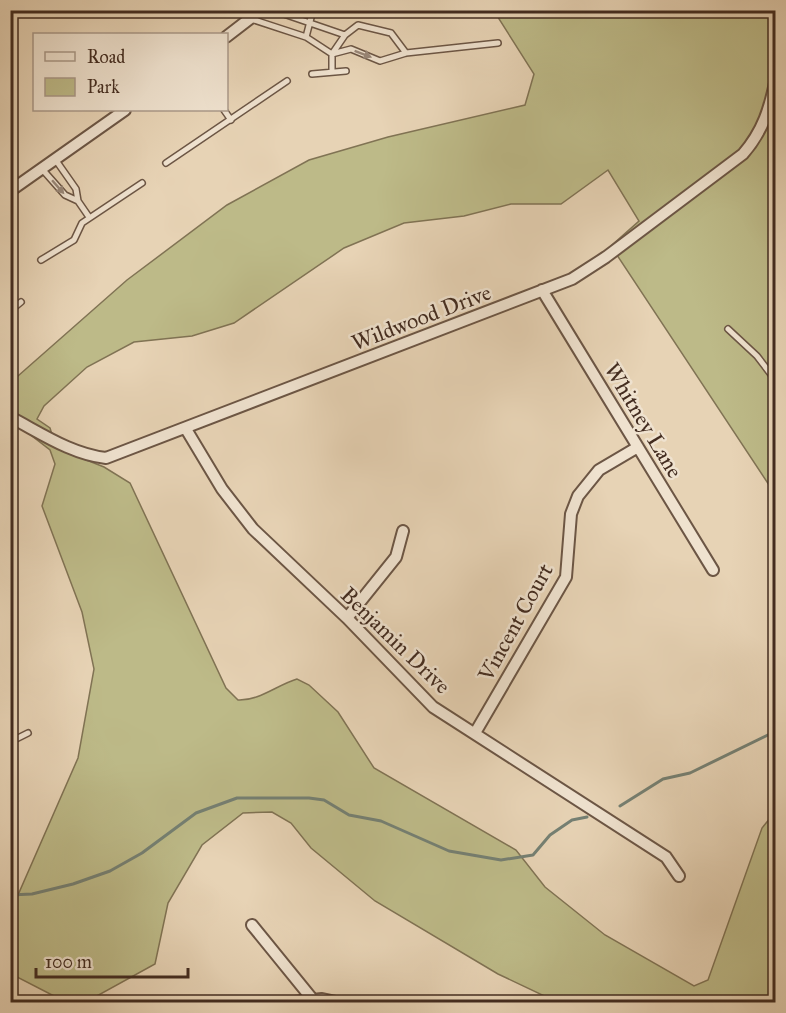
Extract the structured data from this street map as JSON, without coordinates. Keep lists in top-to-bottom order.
{
  "streets": {
    "street": [
      "Wildwood Drive",
      "Whitney Lane",
      "Vincent Court",
      "Benjamin Drive"
    ]
  },
  "crossings": [
    ["Wildwood Drive", "Whitney Lane"],
    ["Wildwood Drive", "Benjamin Drive"],
    ["Whitney Lane", "Vincent Court"],
    ["Vincent Court", "Benjamin Drive"]
  ],
  "legend": ["Road", "Park"],
  "scale_bar": "100 m"
}
